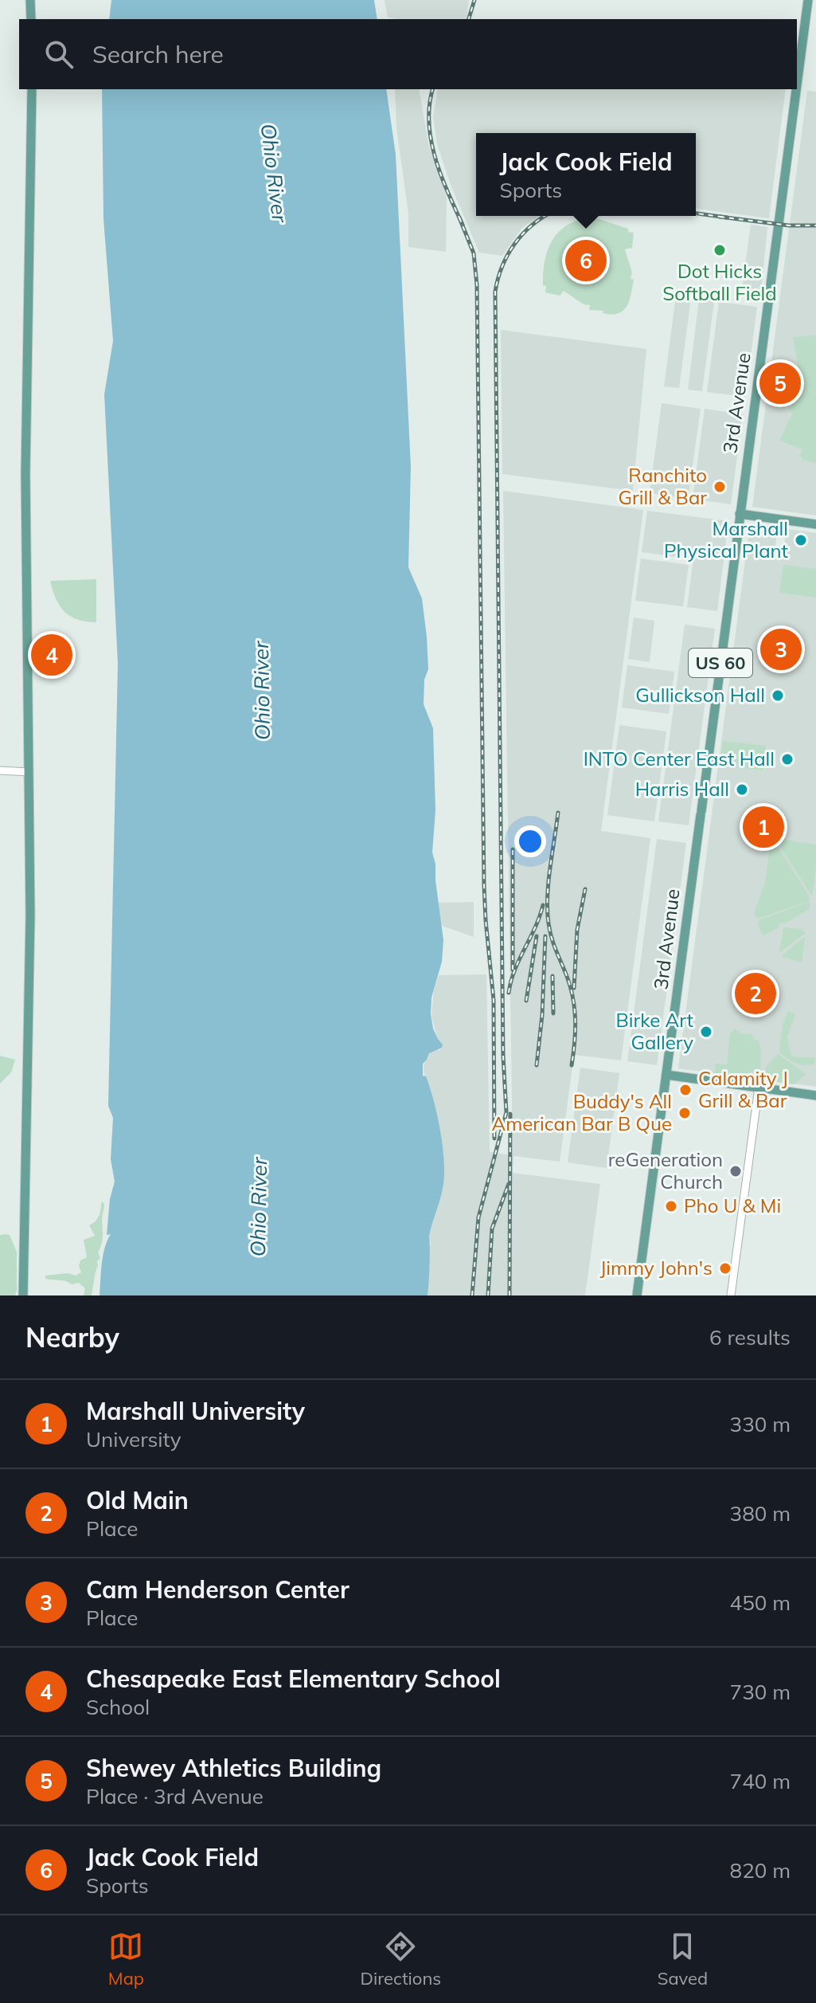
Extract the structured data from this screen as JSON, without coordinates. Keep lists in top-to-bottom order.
{
  "streets": {
    "main road": ["3rd Avenue", "US 60"]
  },
  "water": ["Ohio River"],
  "places": [
    "Dot Hicks Softball Field",
    "Ranchito Grill & Bar",
    "Marshall Physical Plant",
    "Gullickson Hall",
    "INTO Center East Hall",
    "Harris Hall",
    "Birke Art Gallery",
    "Calamity J Grill & Bar",
    "Buddy's All American Bar B Que",
    "reGeneration Church",
    "Pho U & Mi",
    "Jimmy John's"
  ],
  "page": {
    "search": "Search here",
    "popup": ["Jack Cook Field", "Sports"],
    "pins": [
      "6",
      "5",
      "3",
      "4",
      "1",
      "2"
    ],
    "heading": ["Nearby", "6 results"],
    "list": [
      {
        "mark": "1",
        "name": "Marshall University",
        "note": "University",
        "value": "330 m"
      },
      {
        "mark": "2",
        "name": "Old Main",
        "note": "Place",
        "value": "380 m"
      },
      {
        "mark": "3",
        "name": "Cam Henderson Center",
        "note": "Place",
        "value": "450 m"
      },
      {
        "mark": "4",
        "name": "Chesapeake East Elementary School",
        "note": "School",
        "value": "730 m"
      },
      {
        "mark": "5",
        "name": "Shewey Athletics Building",
        "note": "Place · 3rd Avenue",
        "value": "740 m"
      },
      {
        "mark": "6",
        "name": "Jack Cook Field",
        "note": "Sports",
        "value": "820 m"
      }
    ],
    "nav": ["Map", "Directions", "Saved"]
  }
}
